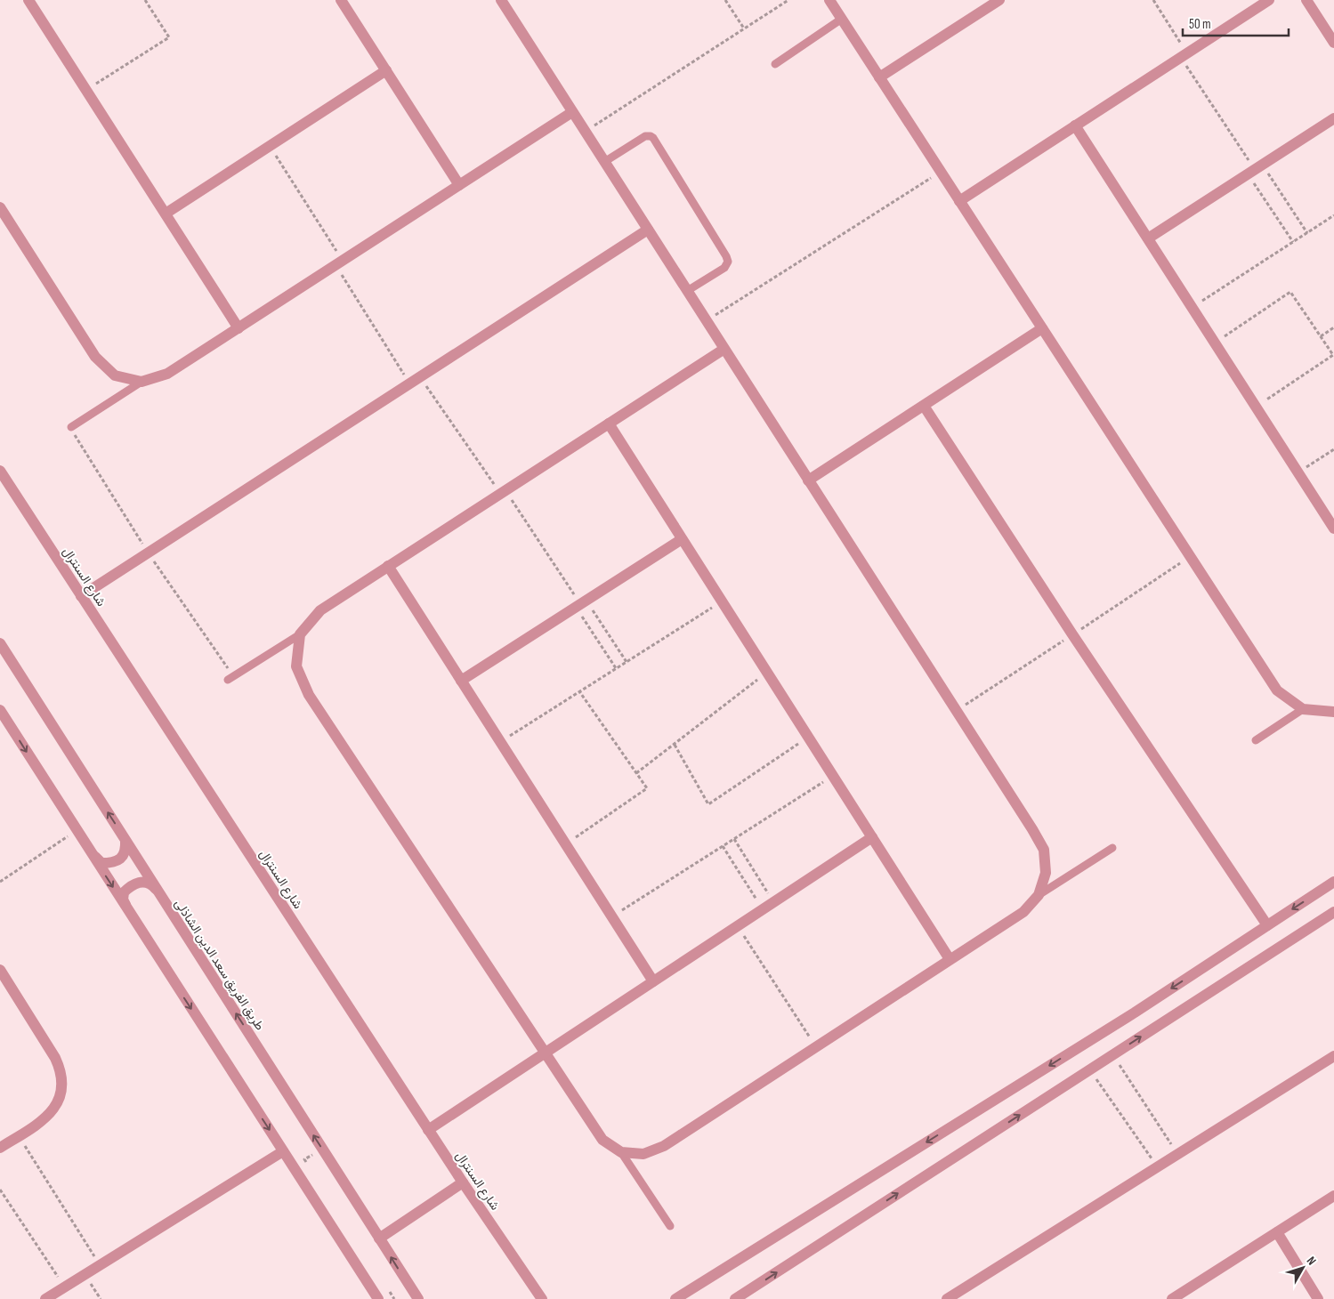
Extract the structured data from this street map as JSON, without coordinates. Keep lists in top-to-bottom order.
{
  "streets": {
    "street": ["شارع السنترال", "طريق الفريق سعد الدين الشاذلى"]
  },
  "scale_bar": "50 m",
  "north": "top right"
}
